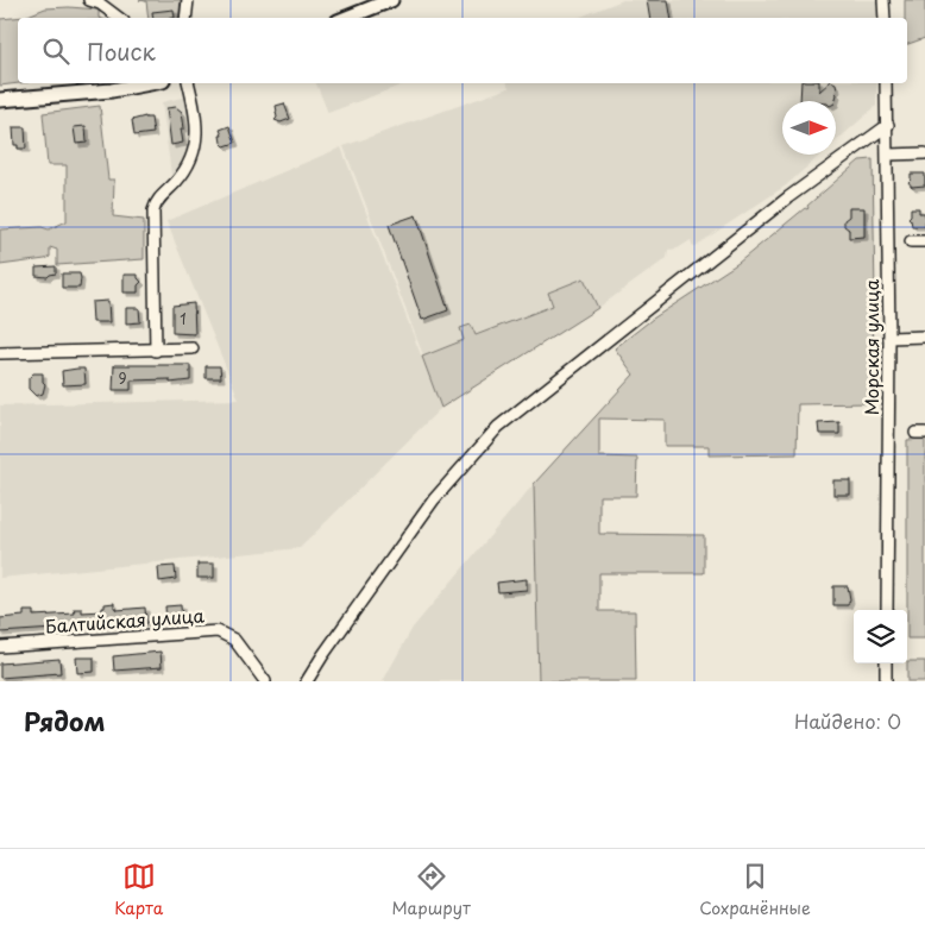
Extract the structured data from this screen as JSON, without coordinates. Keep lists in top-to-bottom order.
{
  "streets": {
    "street": ["Морская улица", "Балтийская улица"]
  },
  "house_numbers": ["1", "9"],
  "north": "right",
  "page": {
    "search": "Поиск",
    "heading": ["Рядом", "Найдено: 0"],
    "nav": ["Карта", "Маршрут", "Сохранённые"]
  }
}
